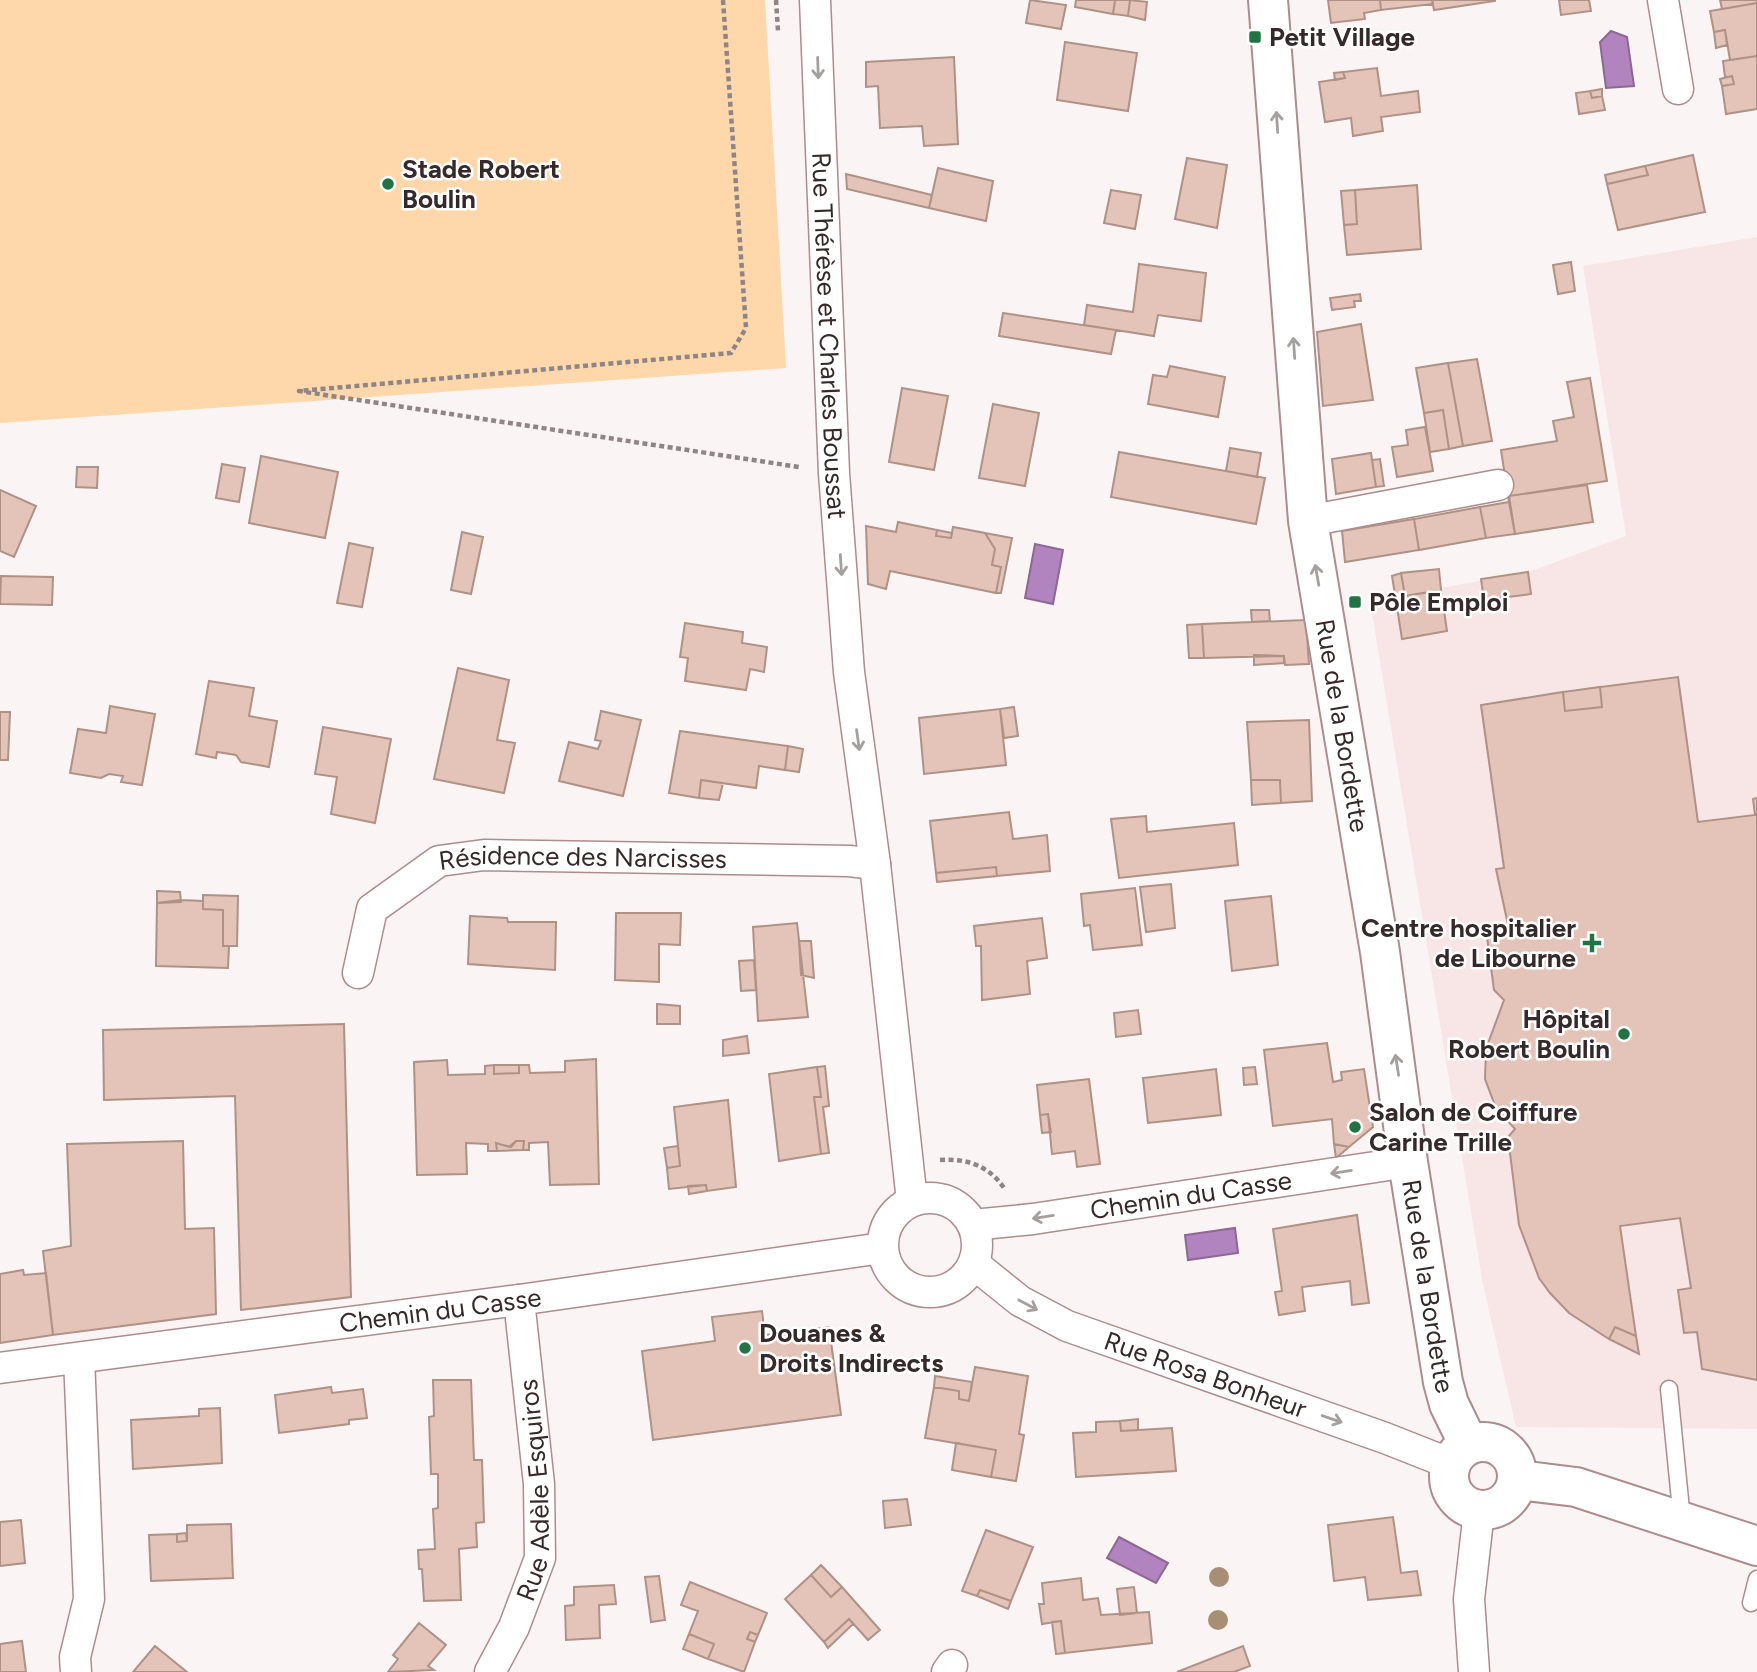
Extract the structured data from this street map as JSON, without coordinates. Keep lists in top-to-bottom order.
{
  "streets": {
    "street": [
      "Rue Thérèse et Charles Boussat",
      "Rue de la Bordette",
      "Résidence des Narcisses",
      "Chemin du Casse",
      "Rue Rosa Bonheur",
      "Rue Adèle Esquiros"
    ]
  },
  "crossings": [
    ["Rue Thérèse et Charles Boussat", "Résidence des Narcisses"],
    ["Rue de la Bordette", "Chemin du Casse"],
    ["Rue de la Bordette", "Rue Rosa Bonheur"],
    ["Chemin du Casse", "Rue Rosa Bonheur"],
    ["Chemin du Casse", "Rue Adèle Esquiros"]
  ],
  "one_way": ["Rue Thérèse et Charles Boussat", "Rue de la Bordette", "Rue Rosa Bonheur"],
  "places": {
    "transit": ["Petit Village", "Pôle Emploi"],
    "other": [
      "Stade Robert Boulin",
      "Hôpital Robert Boulin",
      "Salon de Coiffure Carine Trille",
      "Douanes & Droits Indirects"
    ],
    "health": ["Centre hospitalier de Libourne"]
  }
}
